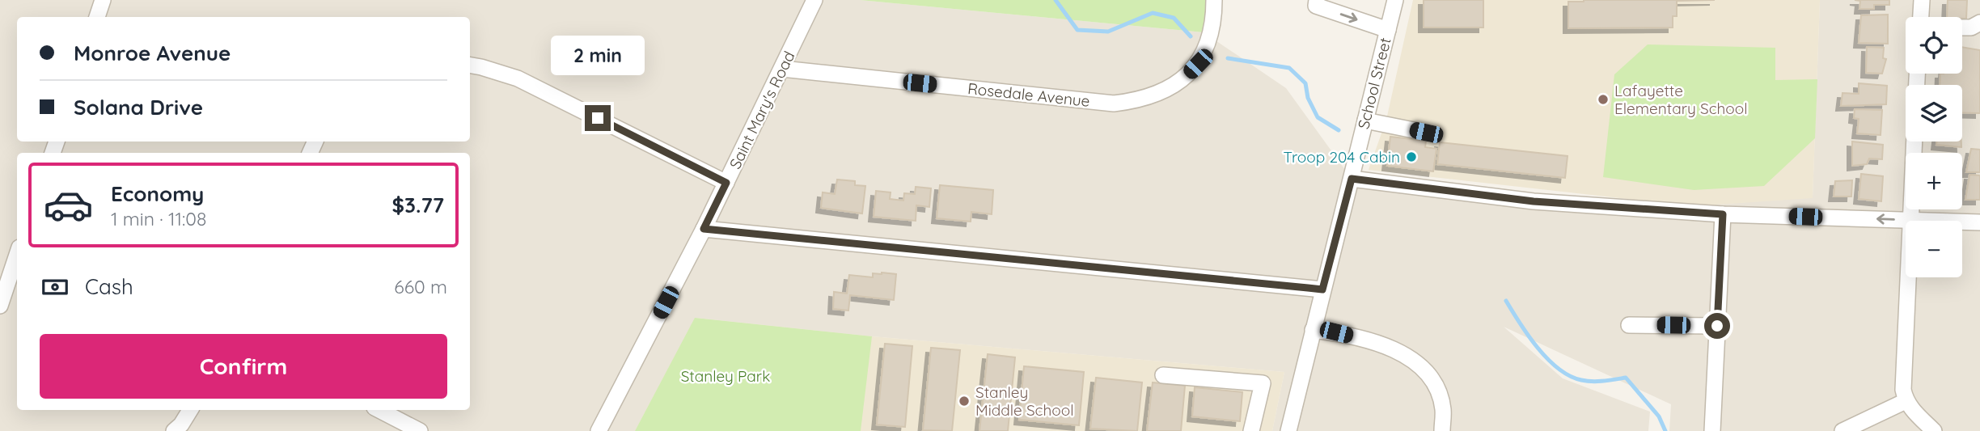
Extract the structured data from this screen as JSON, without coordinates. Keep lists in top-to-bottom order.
{
  "streets": {
    "street": ["School Street", "Rosedale Avenue", "Saint Mary's Road"]
  },
  "crossings": [
    ["Rosedale Avenue", "Saint Mary's Road"]
  ],
  "parks": ["Stanley Park"],
  "places": ["Lafayette Elementary School", "Troop 204 Cabin", "Stanley Middle School"],
  "page": {
    "map_buttons": ["+", "−"],
    "banner": ["Monroe Avenue", "Solana Drive"],
    "bubble": "2 min",
    "list": [
      {
        "name": "Economy",
        "note": "1 min · 11:08",
        "value": "$3.77"
      }
    ],
    "pay": ["Cash", "660 m"],
    "buttons": "Confirm"
  }
}
